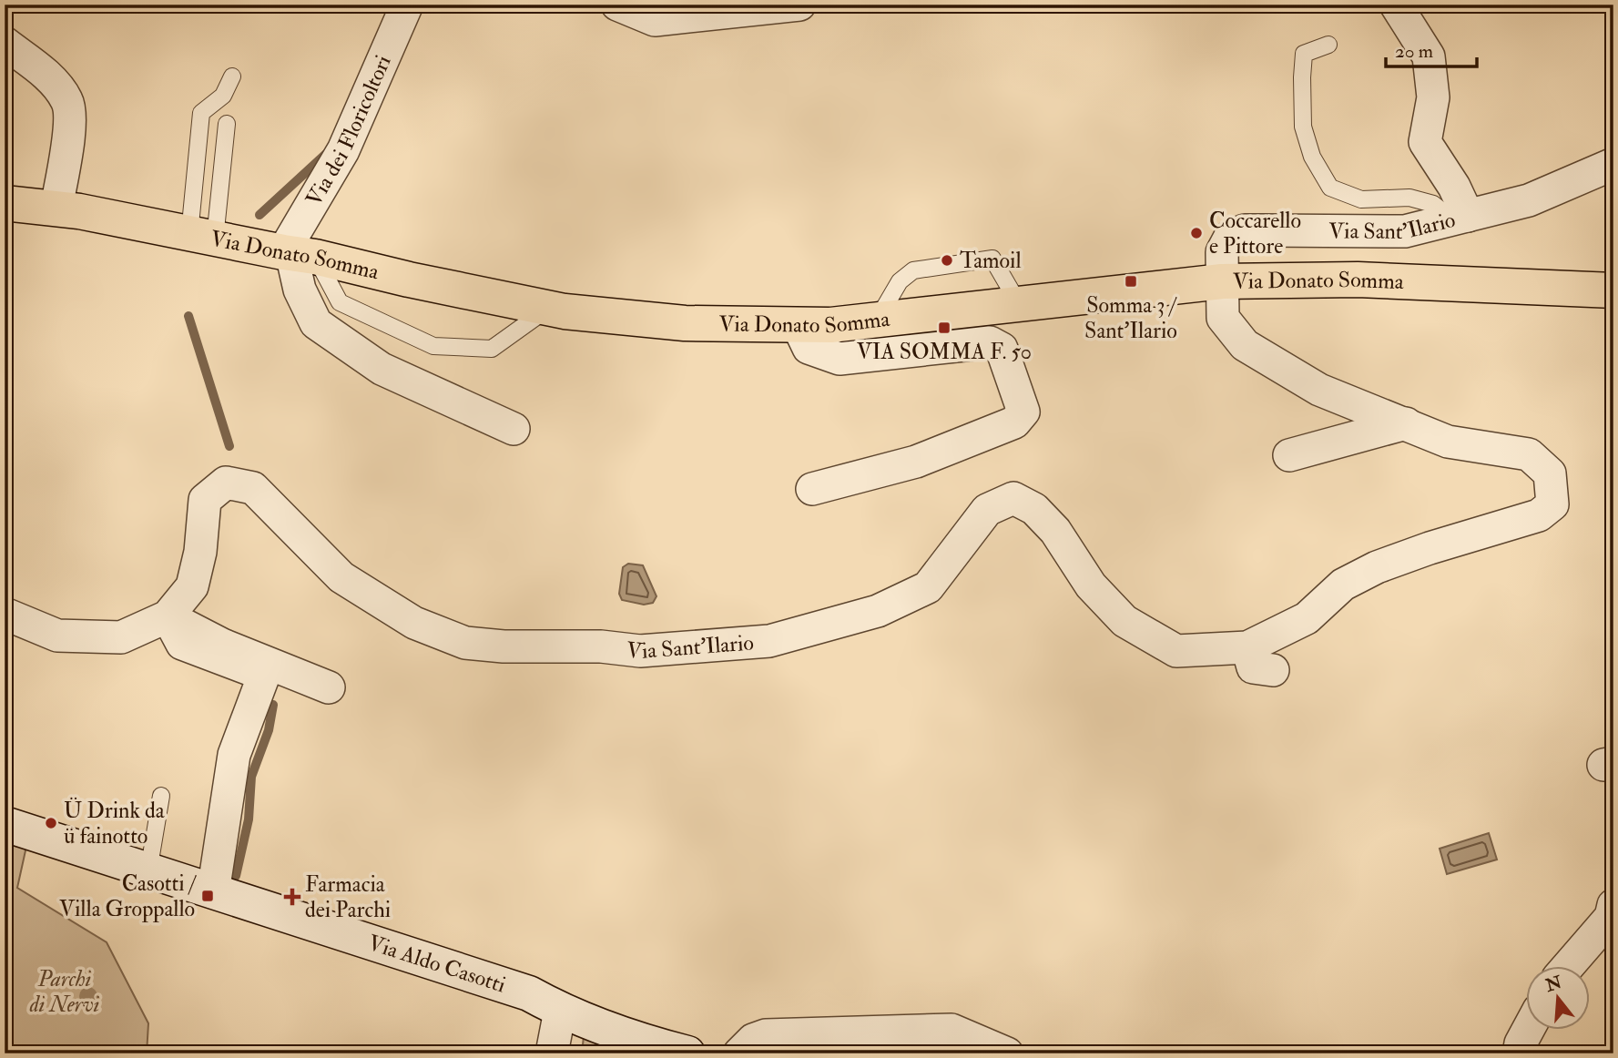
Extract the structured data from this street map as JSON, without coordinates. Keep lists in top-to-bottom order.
{
  "streets": {
    "main road": ["Via Donato Somma"],
    "street": ["Via dei Floricoltori", "Via Sant'Ilario", "Via Aldo Casotti"]
  },
  "crossings": [
    ["Via dei Floricoltori", "Via Donato Somma"],
    ["Via Sant'Ilario", "Via Donato Somma"]
  ],
  "parks": ["Parchi di Nervi"],
  "places": {
    "other": ["Coccarello e Pittore", "Tamoil", "Ü Drink da ü fainotto"],
    "transit": ["Somma 3 / Sant'Ilario", "VIA SOMMA F. 50", "Casotti / Villa Groppallo"],
    "health": ["Farmacia dei Parchi"]
  },
  "scale_bar": "20 m",
  "north": "top"
}
